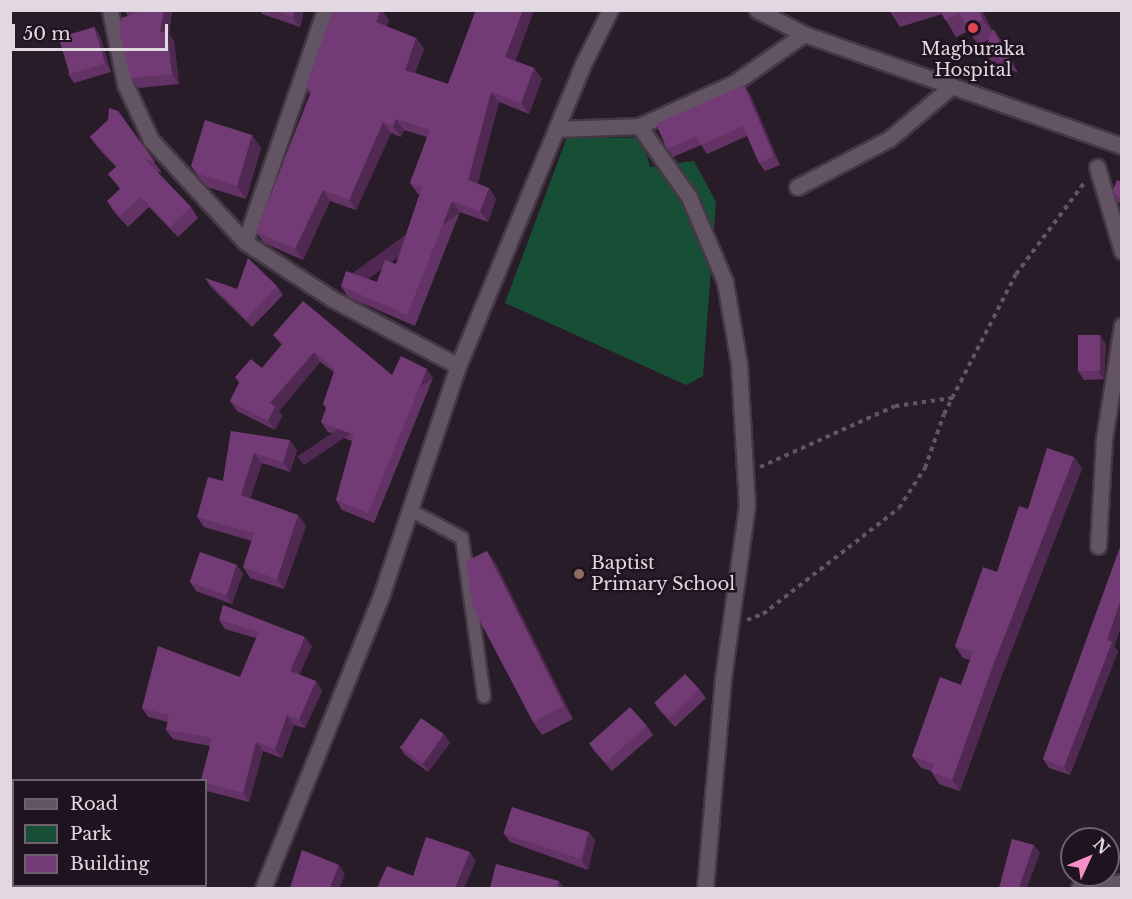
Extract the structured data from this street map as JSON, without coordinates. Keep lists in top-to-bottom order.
{
  "places": ["Magburaka Hospital", "Baptist Primary School"],
  "legend": ["Road", "Park", "Building"],
  "scale_bar": "50 m",
  "north": "top right"
}
